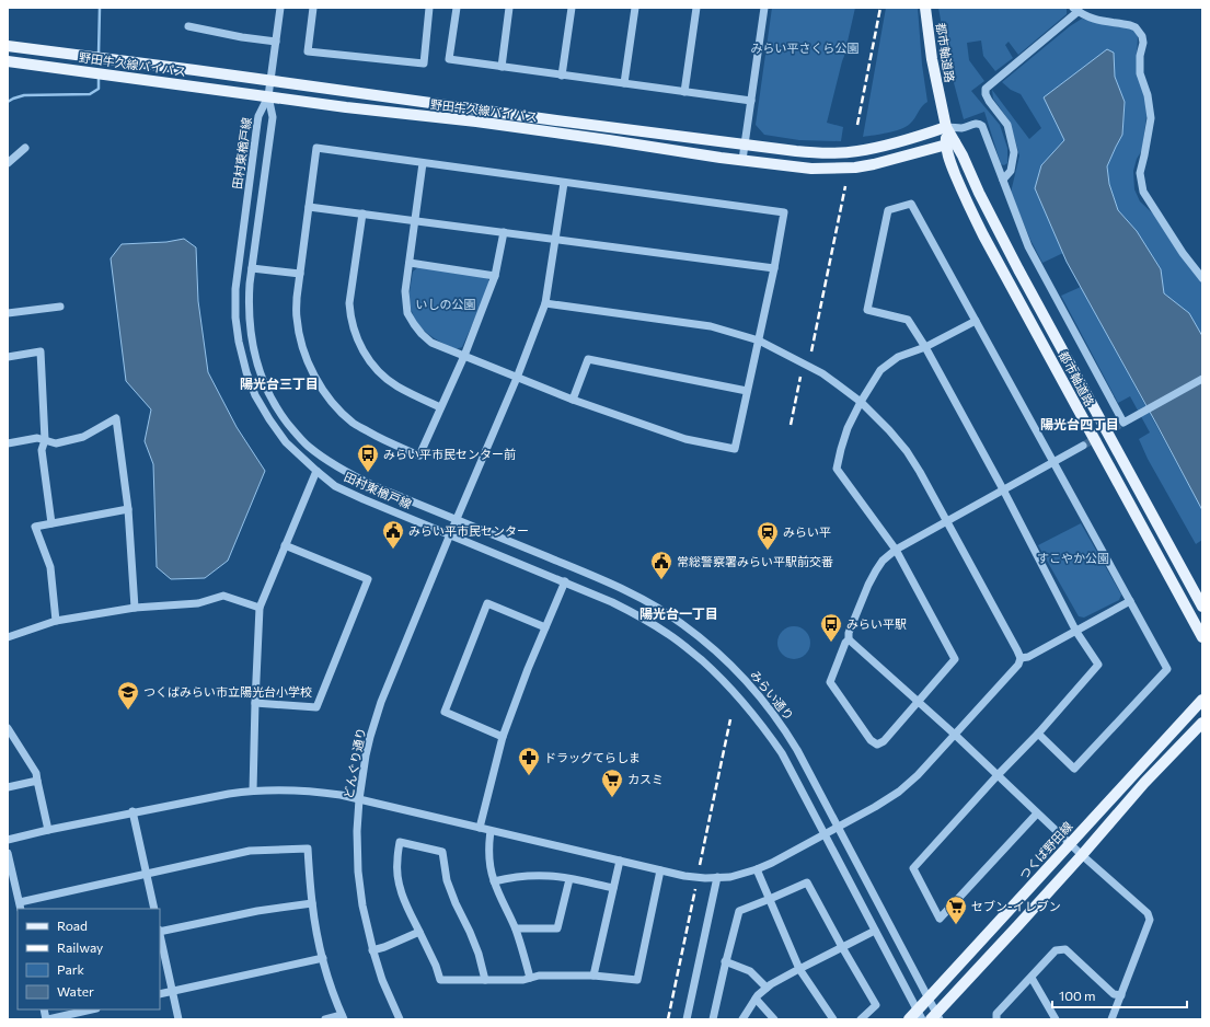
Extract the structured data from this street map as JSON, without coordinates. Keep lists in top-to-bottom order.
{
  "streets": {
    "main road": ["都市軸道路", "野田牛久線バイパス", "つくば野田線"],
    "street": ["田村東楢戸線", "みらい通り", "どんぐり通り"]
  },
  "crossings": [
    ["都市軸道路", "野田牛久線バイパス"],
    ["野田牛久線バイパス", "田村東楢戸線"],
    ["田村東楢戸線", "みらい通り"],
    ["田村東楢戸線", "どんぐり通り"],
    ["みらい通り", "どんぐり通り"],
    ["みらい通り", "つくば野田線"]
  ],
  "districts": ["陽光台三丁目", "陽光台四丁目", "陽光台一丁目"],
  "parks": ["みらい平さくら公園", "いしの公園", "すこやか公園"],
  "places": {
    "bus stop": ["みらい平市民センター前", "みらい平駅"],
    "public building": ["みらい平市民センター", "常総警察署みらい平駅前交番"],
    "station": ["みらい平"],
    "school or university": ["つくばみらい市立陽光台小学校"],
    "pharmacy": ["ドラッグてらしま"],
    "supermarket": ["カスミ", "セブン-イレブン"]
  },
  "legend": [
    "Road",
    "Railway",
    "Park",
    "Water"
  ],
  "scale_bar": "100 m"
}
